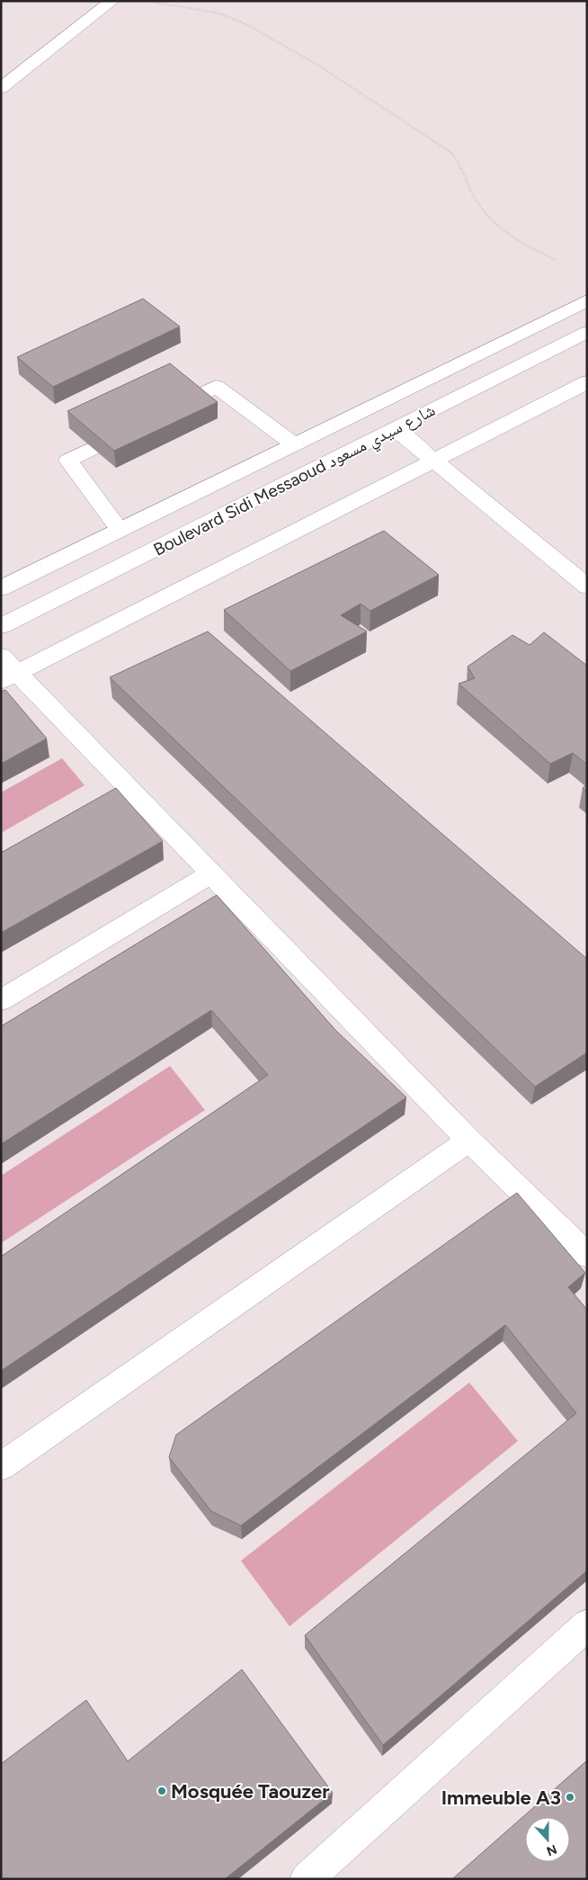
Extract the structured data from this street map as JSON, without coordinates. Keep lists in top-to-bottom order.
{
  "streets": {
    "street": ["Boulevard Sidi Messaoud شارع سيدي مسعود"]
  },
  "places": ["Mosquée Taouzer", "Immeuble A3"],
  "north": "bottom"
}
